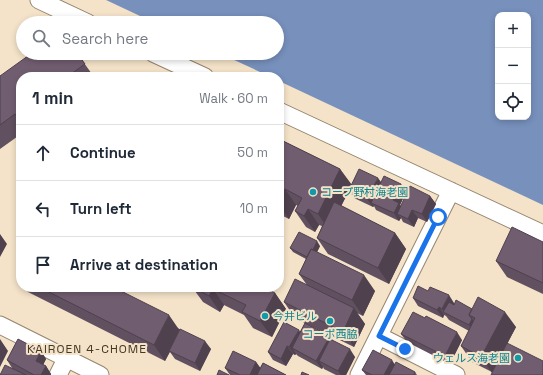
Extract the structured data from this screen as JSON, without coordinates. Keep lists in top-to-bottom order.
{
  "districts": ["KAIROEN 4-CHOME"],
  "places": [
    "コープ野村海老園",
    "今井ビル",
    "コーポ西脇",
    "ウェルス海老園"
  ],
  "page": {
    "map_buttons": ["+", "−"],
    "search": "Search here",
    "heading": ["1 min", "Walk · 60 m"],
    "list": [
      ["Continue", "50 m"],
      ["Turn left", "10 m"],
      "Arrive at destination"
    ]
  }
}
